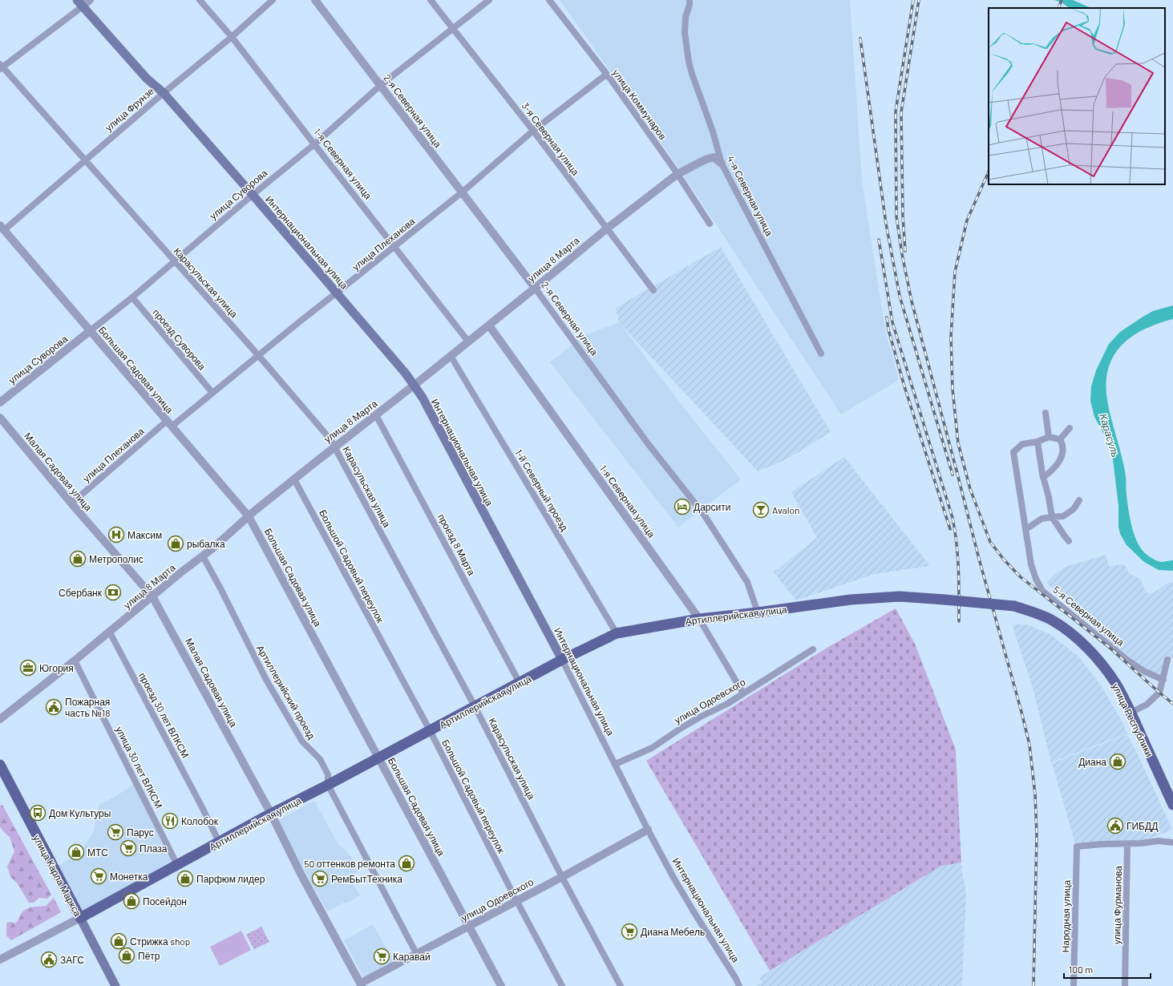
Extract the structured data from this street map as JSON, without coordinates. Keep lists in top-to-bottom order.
{
  "streets": {
    "main road": [
      "Интернациональная улица",
      "Артиллерийская улица",
      "улица Республики",
      "улица Карла Маркса"
    ],
    "street": [
      "улица Коммунаров",
      "улица Фрунзе",
      "2-я Северная улица",
      "3-я Северная улица",
      "1-я Северная улица",
      "улица Суворова",
      "4-я Северная улица",
      "улица Плеханова",
      "улица 8 Марта",
      "Карасульская улица",
      "проезд Суворова",
      "Большая Садовая улица",
      "Малая Садовая улица",
      "1-й Северный проезд",
      "проезд 8 Марта",
      "Большой Садовый переулок",
      "5-я Северная улица",
      "Артиллерийский проезд",
      "улица Одоевского",
      "проезд 30 лет ВЛКСМ",
      "улица 30 лет ВЛКСМ",
      "улица Фурманова",
      "Народная улица"
    ]
  },
  "crossings": [
    ["улица Коммунаров", "улица Плеханова"],
    ["улица Коммунаров", "улица 8 Марта"],
    ["улица Фрунзе", "1-я Северная улица"],
    ["улица Фрунзе", "Интернациональная улица"],
    ["улица Фрунзе", "Карасульская улица"],
    ["улица Фрунзе", "Большая Садовая улица"],
    ["2-я Северная улица", "улица Суворова"],
    ["2-я Северная улица", "улица Плеханова"],
    ["2-я Северная улица", "улица 8 Марта"],
    ["2-я Северная улица", "Артиллерийская улица"],
    ["3-я Северная улица", "улица Суворова"],
    ["3-я Северная улица", "улица Плеханова"],
    ["3-я Северная улица", "улица 8 Марта"],
    ["1-я Северная улица", "улица Суворова"],
    ["1-я Северная улица", "улица Плеханова"],
    ["1-я Северная улица", "улица 8 Марта"],
    ["1-я Северная улица", "Артиллерийская улица"],
    ["1-я Северная улица", "улица Одоевского"],
    ["улица Суворова", "Интернациональная улица"],
    ["улица Суворова", "Карасульская улица"],
    ["улица Суворова", "проезд Суворова"],
    ["улица Суворова", "Большая Садовая улица"],
    ["Интернациональная улица", "улица Плеханова"],
    ["Интернациональная улица", "улица 8 Марта"],
    ["Интернациональная улица", "Артиллерийская улица"],
    ["Интернациональная улица", "улица Одоевского"],
    ["улица Плеханова", "Карасульская улица"],
    ["улица Плеханова", "проезд Суворова"],
    ["улица Плеханова", "Большая Садовая улица"],
    ["улица Плеханова", "Малая Садовая улица"],
    ["улица 8 Марта", "Карасульская улица"],
    ["улица 8 Марта", "Большая Садовая улица"],
    ["улица 8 Марта", "Малая Садовая улица"],
    ["улица 8 Марта", "1-й Северный проезд"],
    ["улица 8 Марта", "проезд 8 Марта"],
    ["улица 8 Марта", "Большой Садовый переулок"],
    ["улица 8 Марта", "Артиллерийский проезд"],
    ["улица 8 Марта", "проезд 30 лет ВЛКСМ"],
    ["улица 8 Марта", "улица 30 лет ВЛКСМ"],
    ["Карасульская улица", "Артиллерийская улица"],
    ["Карасульская улица", "улица Одоевского"],
    ["Большая Садовая улица", "Артиллерийская улица"],
    ["Большая Садовая улица", "улица Одоевского"],
    ["Малая Садовая улица", "Артиллерийская улица"],
    ["Малая Садовая улица", "улица Одоевского"],
    ["1-й Северный проезд", "Артиллерийская улица"],
    ["проезд 8 Марта", "Артиллерийская улица"],
    ["Большой Садовый переулок", "Артиллерийская улица"],
    ["Большой Садовый переулок", "улица Одоевского"],
    ["Артиллерийская улица", "Артиллерийский проезд"],
    ["Артиллерийская улица", "проезд 30 лет ВЛКСМ"],
    ["Артиллерийская улица", "улица Республики"],
    ["Артиллерийская улица", "улица 30 лет ВЛКСМ"],
    ["Артиллерийская улица", "улица Карла Маркса"],
    ["Артиллерийский проезд", "улица Одоевского"],
    ["улица Фурманова", "Народная улица"]
  ],
  "water": ["Карасуль"],
  "places": {
    "hotel": ["Дарсити"],
    "bar": ["Avalon"],
    "hospital": ["Максим"],
    "shop": [
      "рыбалка",
      "Метрополис",
      "Диана",
      "МТС",
      "50 оттенков ремонта",
      "Парфюм лидер",
      "Посейдон",
      "Стрижка shop",
      "Пётр"
    ],
    "bank": ["Сбербанк"],
    "office": ["Югория"],
    "public building": ["Пожарная часть №18", "ГИБДД", "ЗАГС"],
    "bus stop": ["Дом Культуры"],
    "restaurant": ["Колобок"],
    "supermarket": [
      "Парус",
      "Плаза",
      "Монетка",
      "РемБытТехника",
      "Диана Мебель",
      "Каравай"
    ]
  },
  "scale_bar": "100 m"
}
